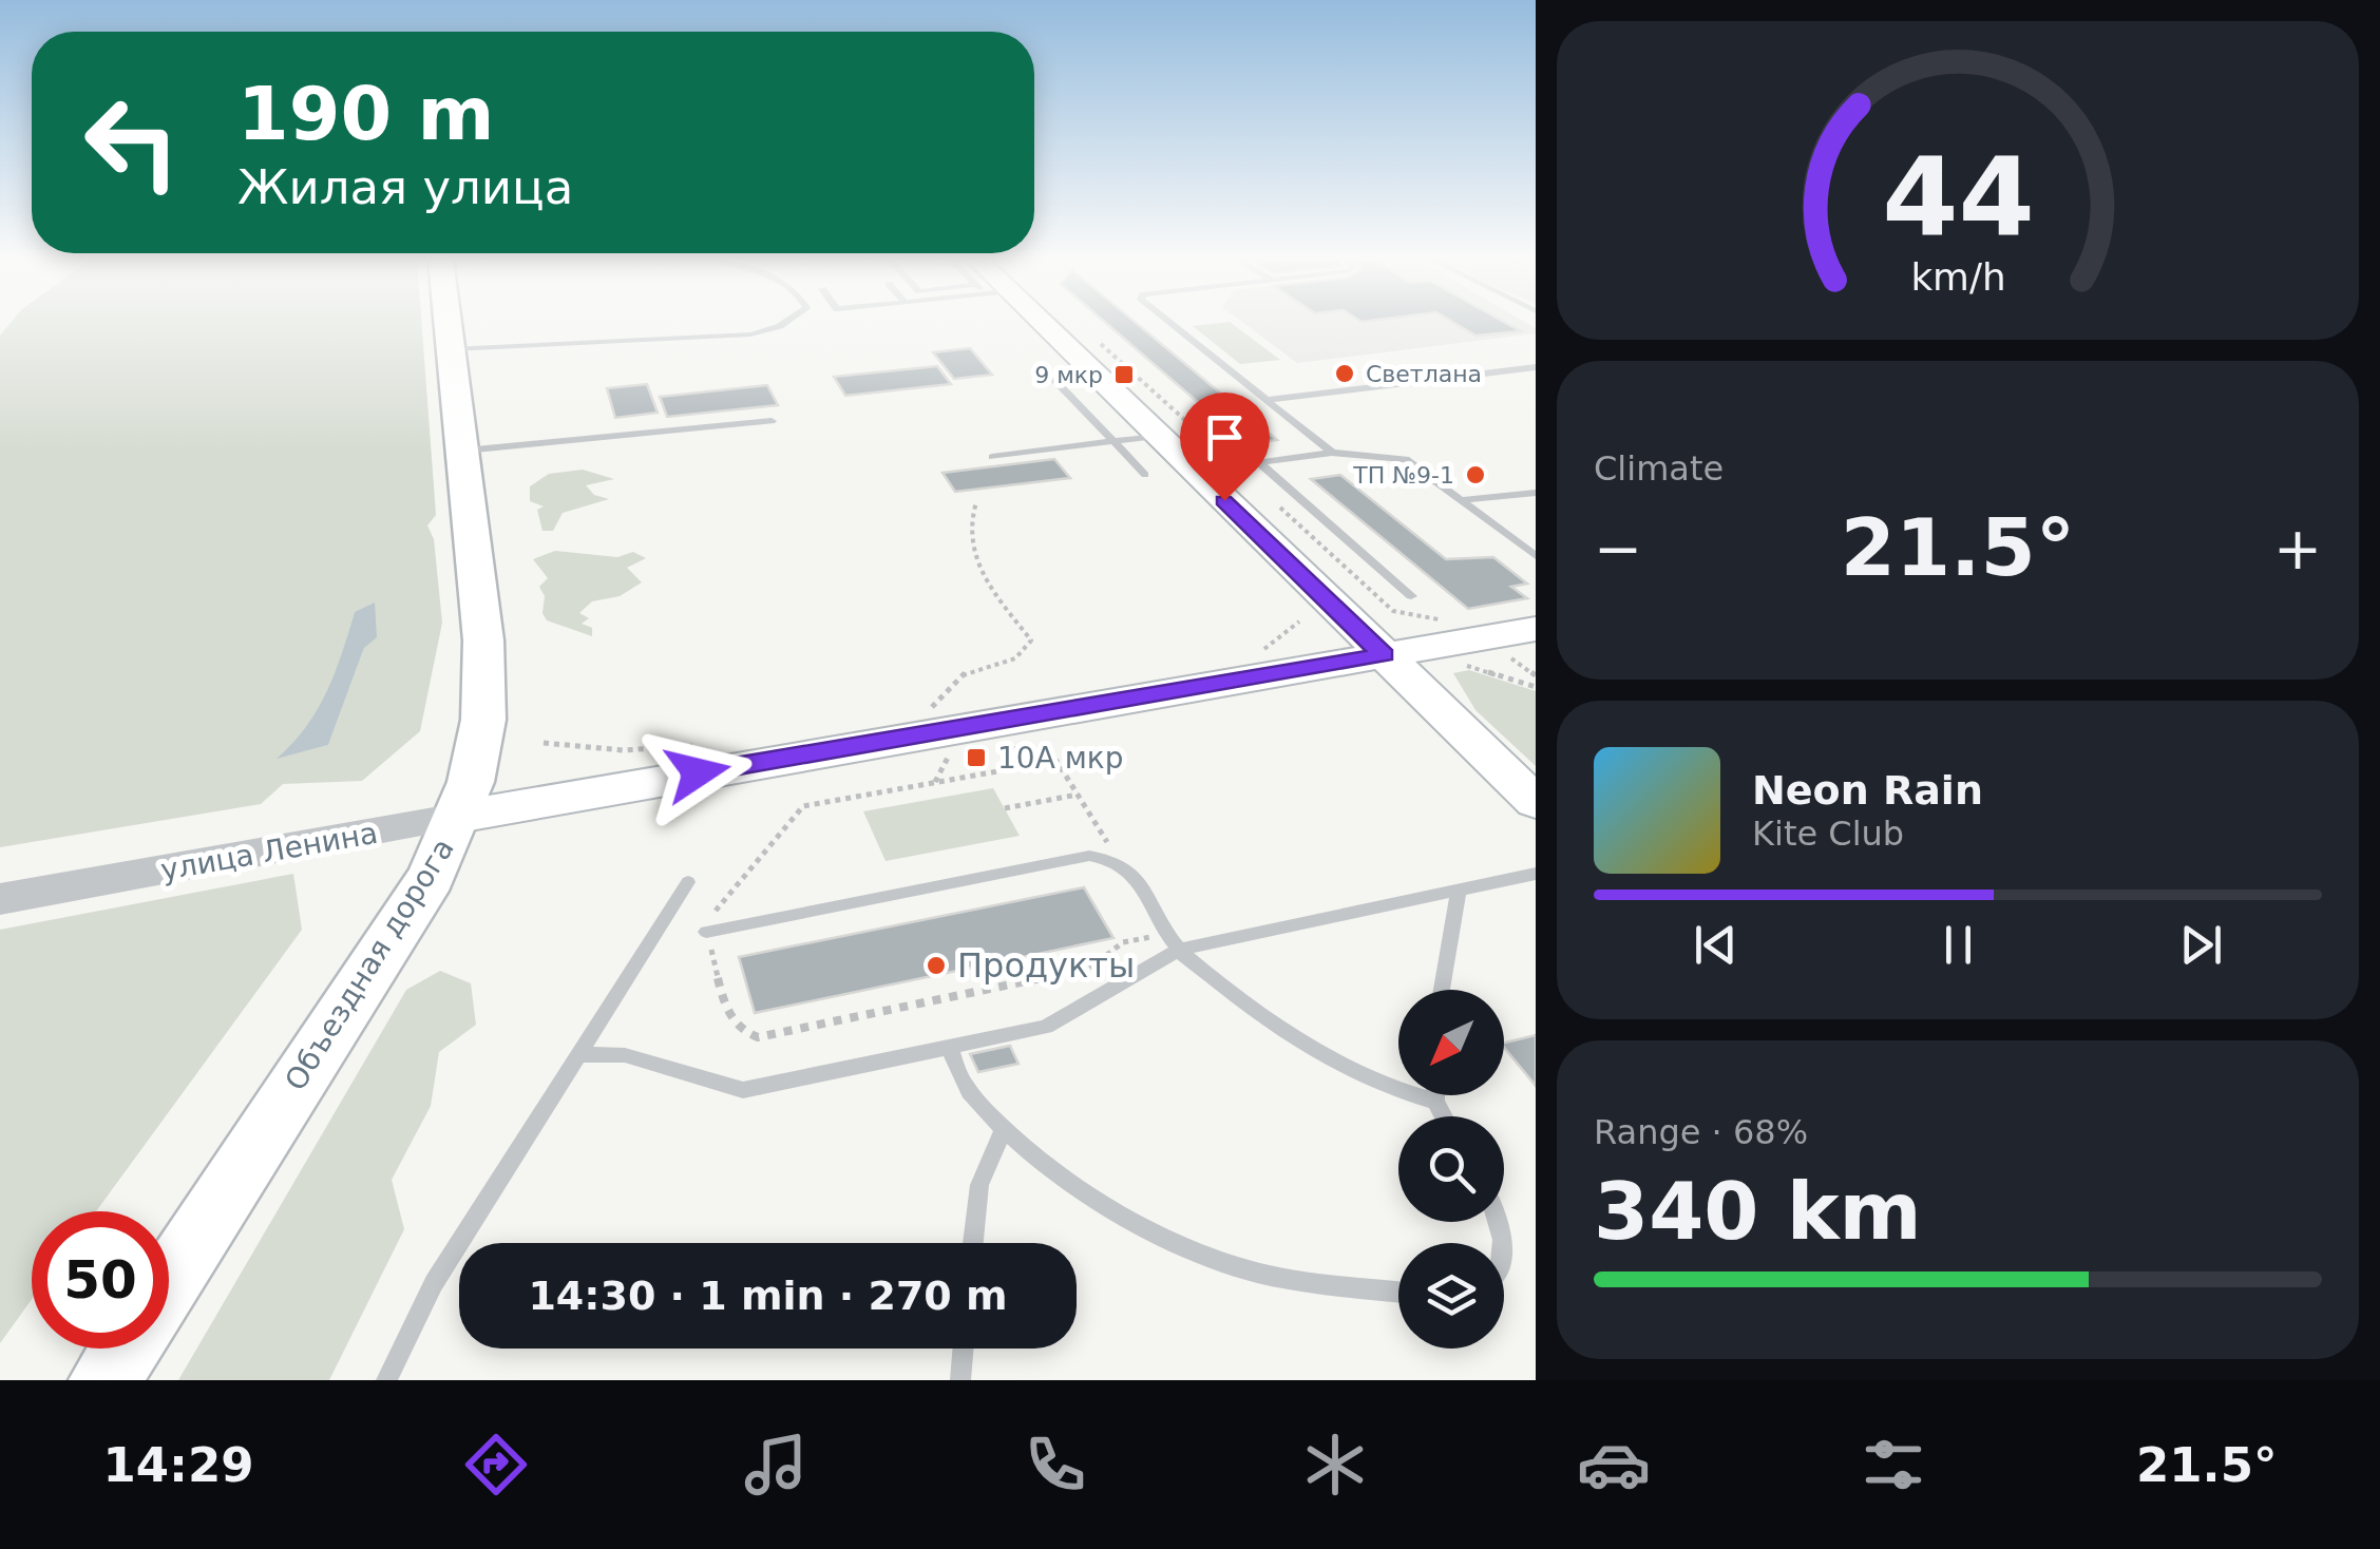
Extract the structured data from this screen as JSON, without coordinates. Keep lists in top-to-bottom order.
{
  "streets": {
    "main road": ["улица Ленина", "Объездная дорога"]
  },
  "crossings": [
    ["улица Ленина", "Объездная дорога"]
  ],
  "places": {
    "other": ["Светлана", "ТП №9-1", "Продукты"],
    "transit": ["9 мкр", "10А мкр"]
  },
  "north": "bottom left",
  "page": {
    "turn": ["190 m", "Жилая улица"],
    "tile": [
      "Climate",
      ["Range · 68%", "340 km"]
    ],
    "heat": ["−", "21.5°", "+"],
    "song": ["Neon Rain", "Kite Club"],
    "limit": "50",
    "trip": "14:30 · 1 min · 270 m",
    "tabs": ["14:29", "21.5°"],
    "gauge": ["44", "km/h"]
  }
}
